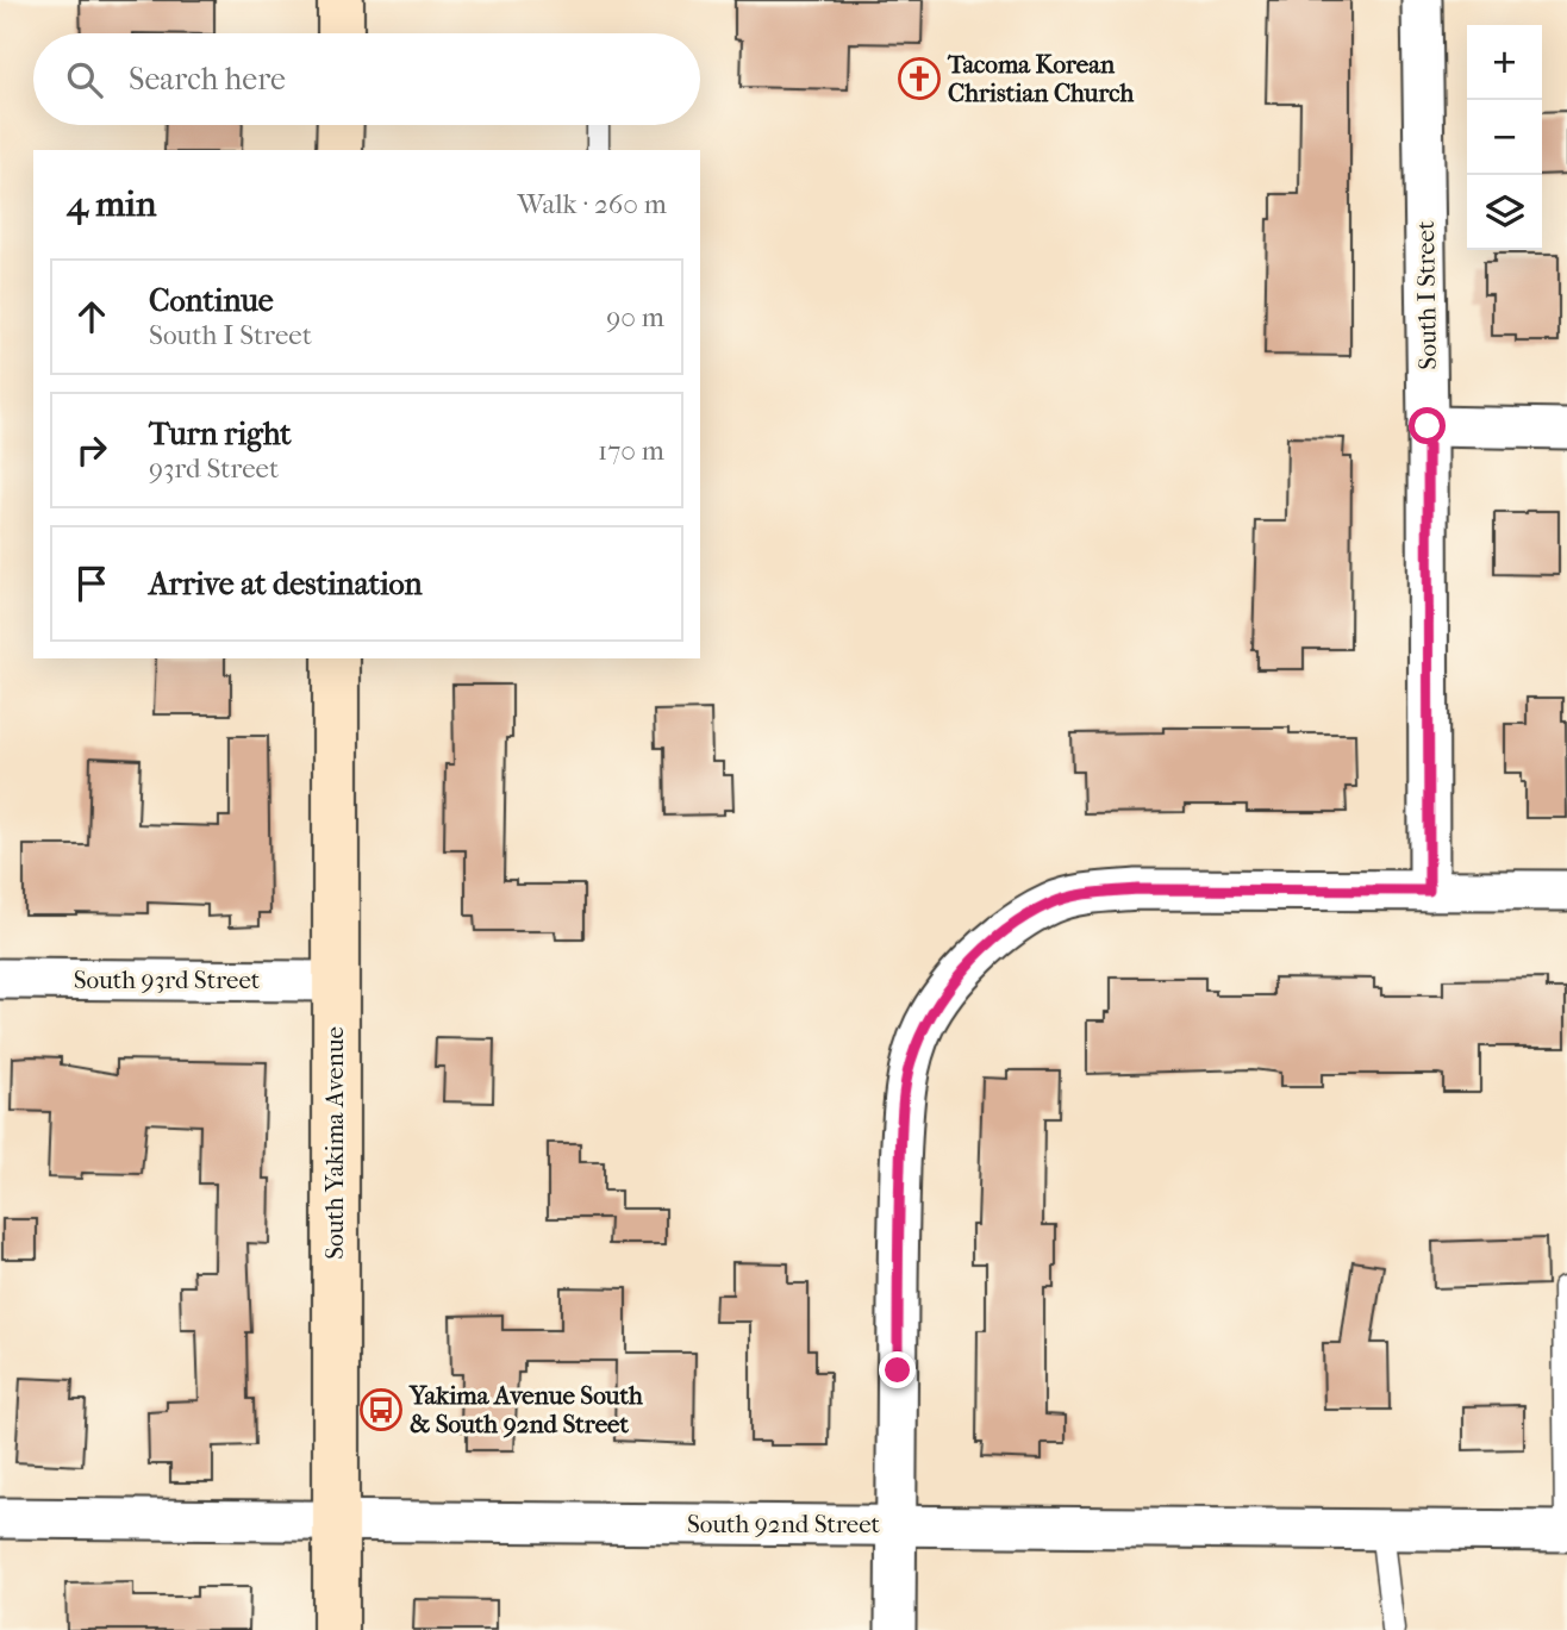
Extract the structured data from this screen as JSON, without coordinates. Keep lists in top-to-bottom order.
{
  "streets": {
    "main road": ["South Yakima Avenue"],
    "street": ["South I Street", "South 93rd Street", "South 92nd Street"]
  },
  "crossings": [
    ["South 93rd Street", "South Yakima Avenue"],
    ["South Yakima Avenue", "South 92nd Street"]
  ],
  "places": {
    "church": ["Tacoma Korean Christian Church"],
    "bus stop": ["Yakima Avenue South & South 92nd Street"]
  },
  "page": {
    "map_buttons": ["+", "−"],
    "search": "Search here",
    "heading": ["4 min", "Walk · 260 m"],
    "list": [
      ["Continue", "South I Street", "90 m"],
      ["Turn right", "93rd Street", "170 m"],
      "Arrive at destination"
    ]
  }
}
